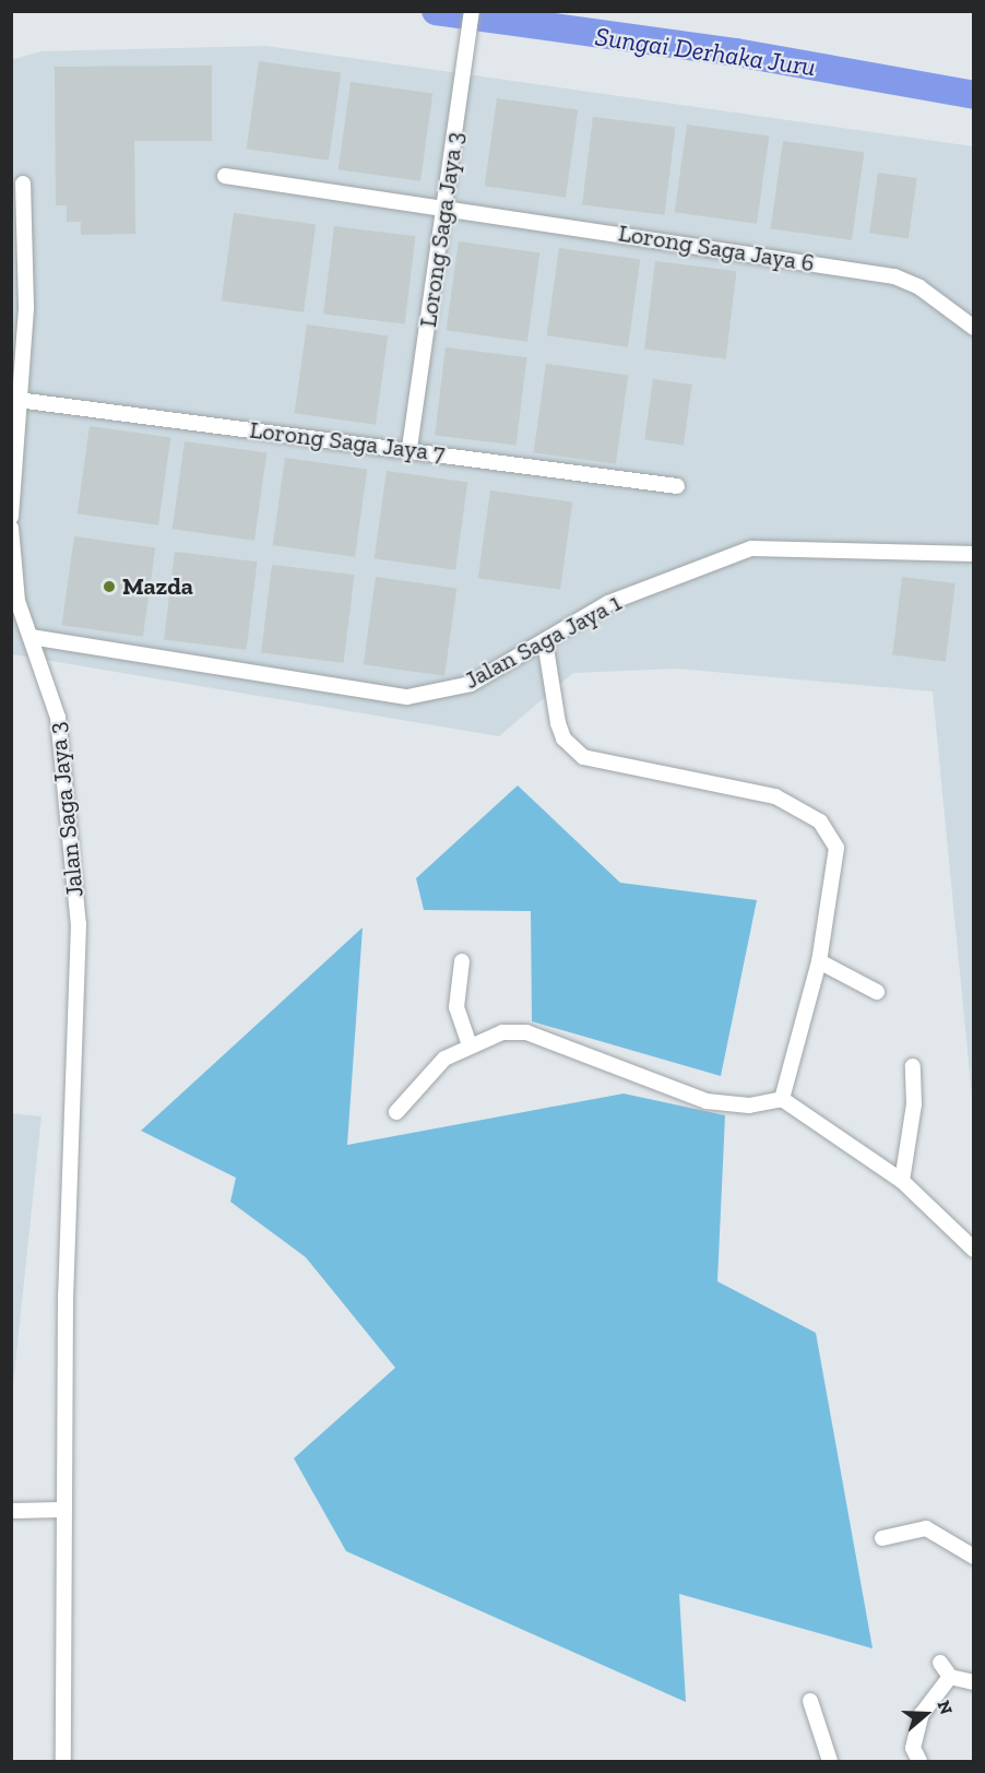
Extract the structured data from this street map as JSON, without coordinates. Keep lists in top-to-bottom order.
{
  "streets": {
    "street": [
      "Lorong Saga Jaya 3",
      "Lorong Saga Jaya 6",
      "Lorong Saga Jaya 7",
      "Jalan Saga Jaya 1",
      "Jalan Saga Jaya 3"
    ]
  },
  "crossings": [
    ["Lorong Saga Jaya 3", "Lorong Saga Jaya 6"],
    ["Lorong Saga Jaya 3", "Lorong Saga Jaya 7"],
    ["Jalan Saga Jaya 1", "Jalan Saga Jaya 3"]
  ],
  "water": ["Sungai Derhaka Juru"],
  "places": ["Mazda"],
  "north": "right"
}
